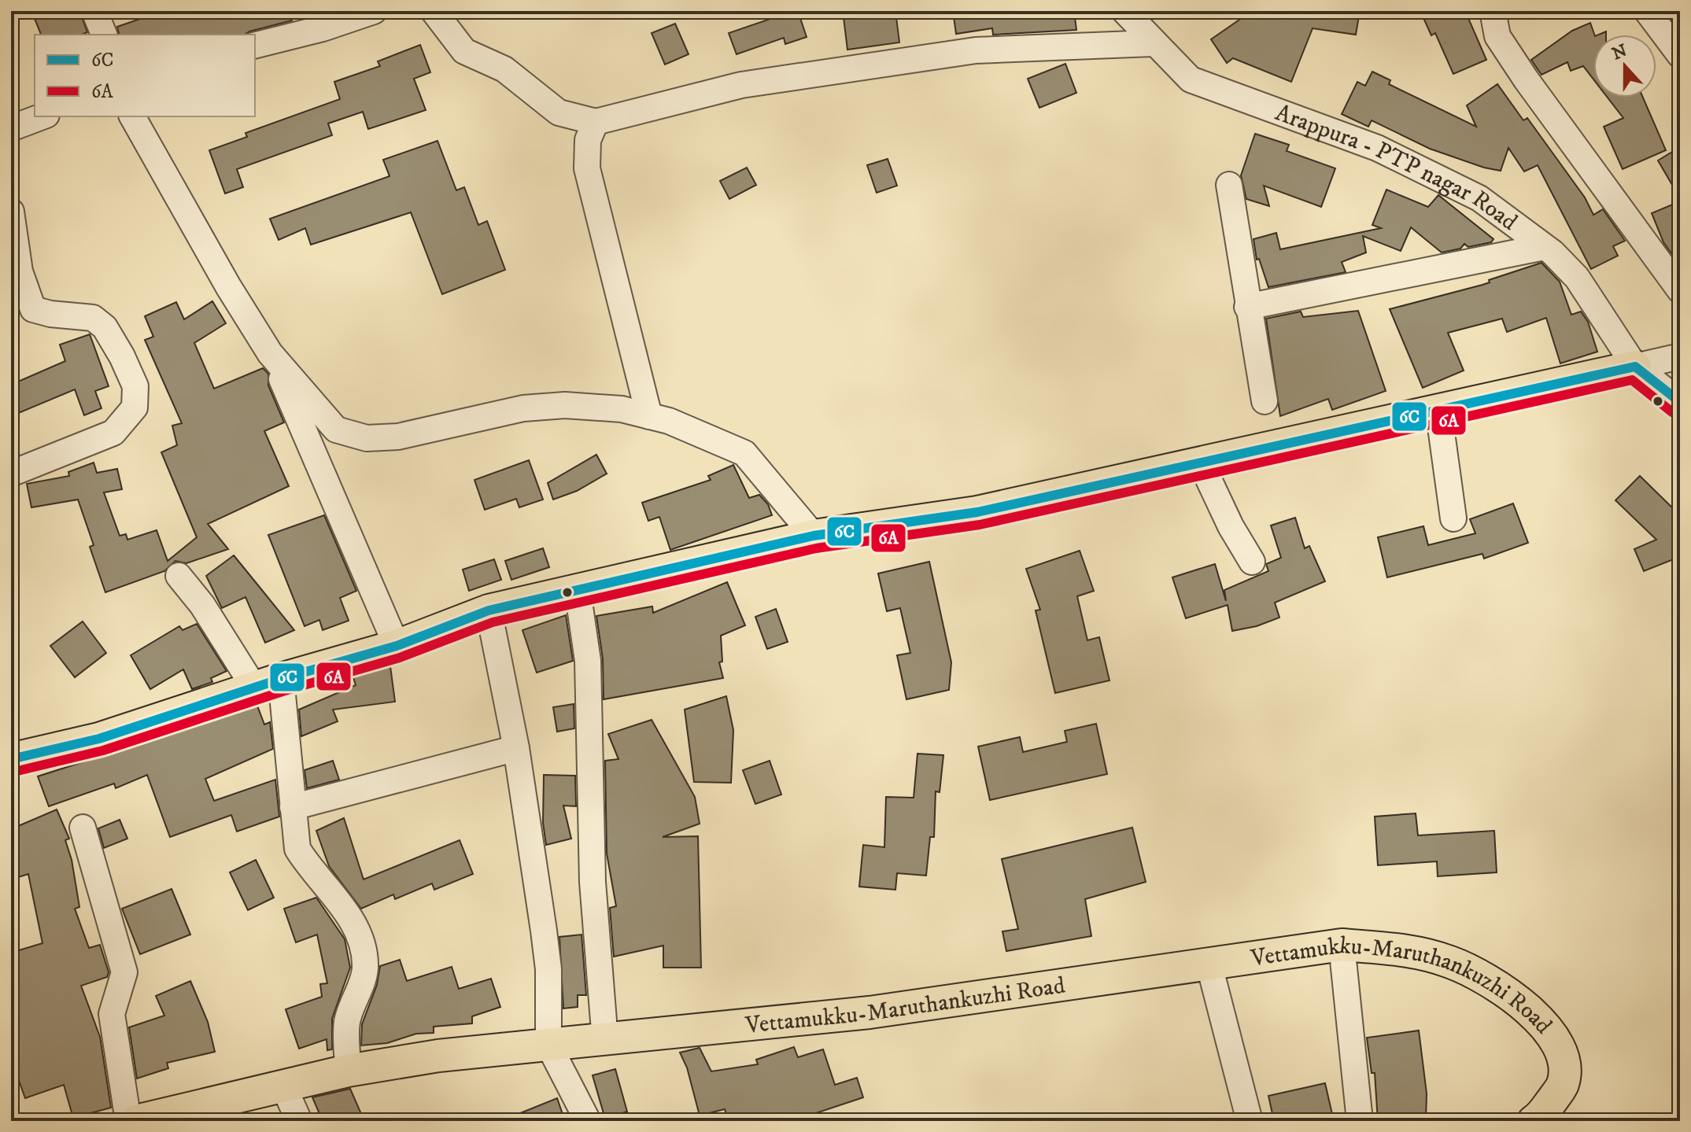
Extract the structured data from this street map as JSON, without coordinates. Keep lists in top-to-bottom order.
{
  "streets": {
    "main road": ["Vettamukku-Maruthankuzhi Road"],
    "street": ["Arappura - PTP nagar Road"]
  },
  "lines": ["transit line 6C", "transit line 6A"],
  "legend": ["6C", "6A"],
  "north": "top"
}
